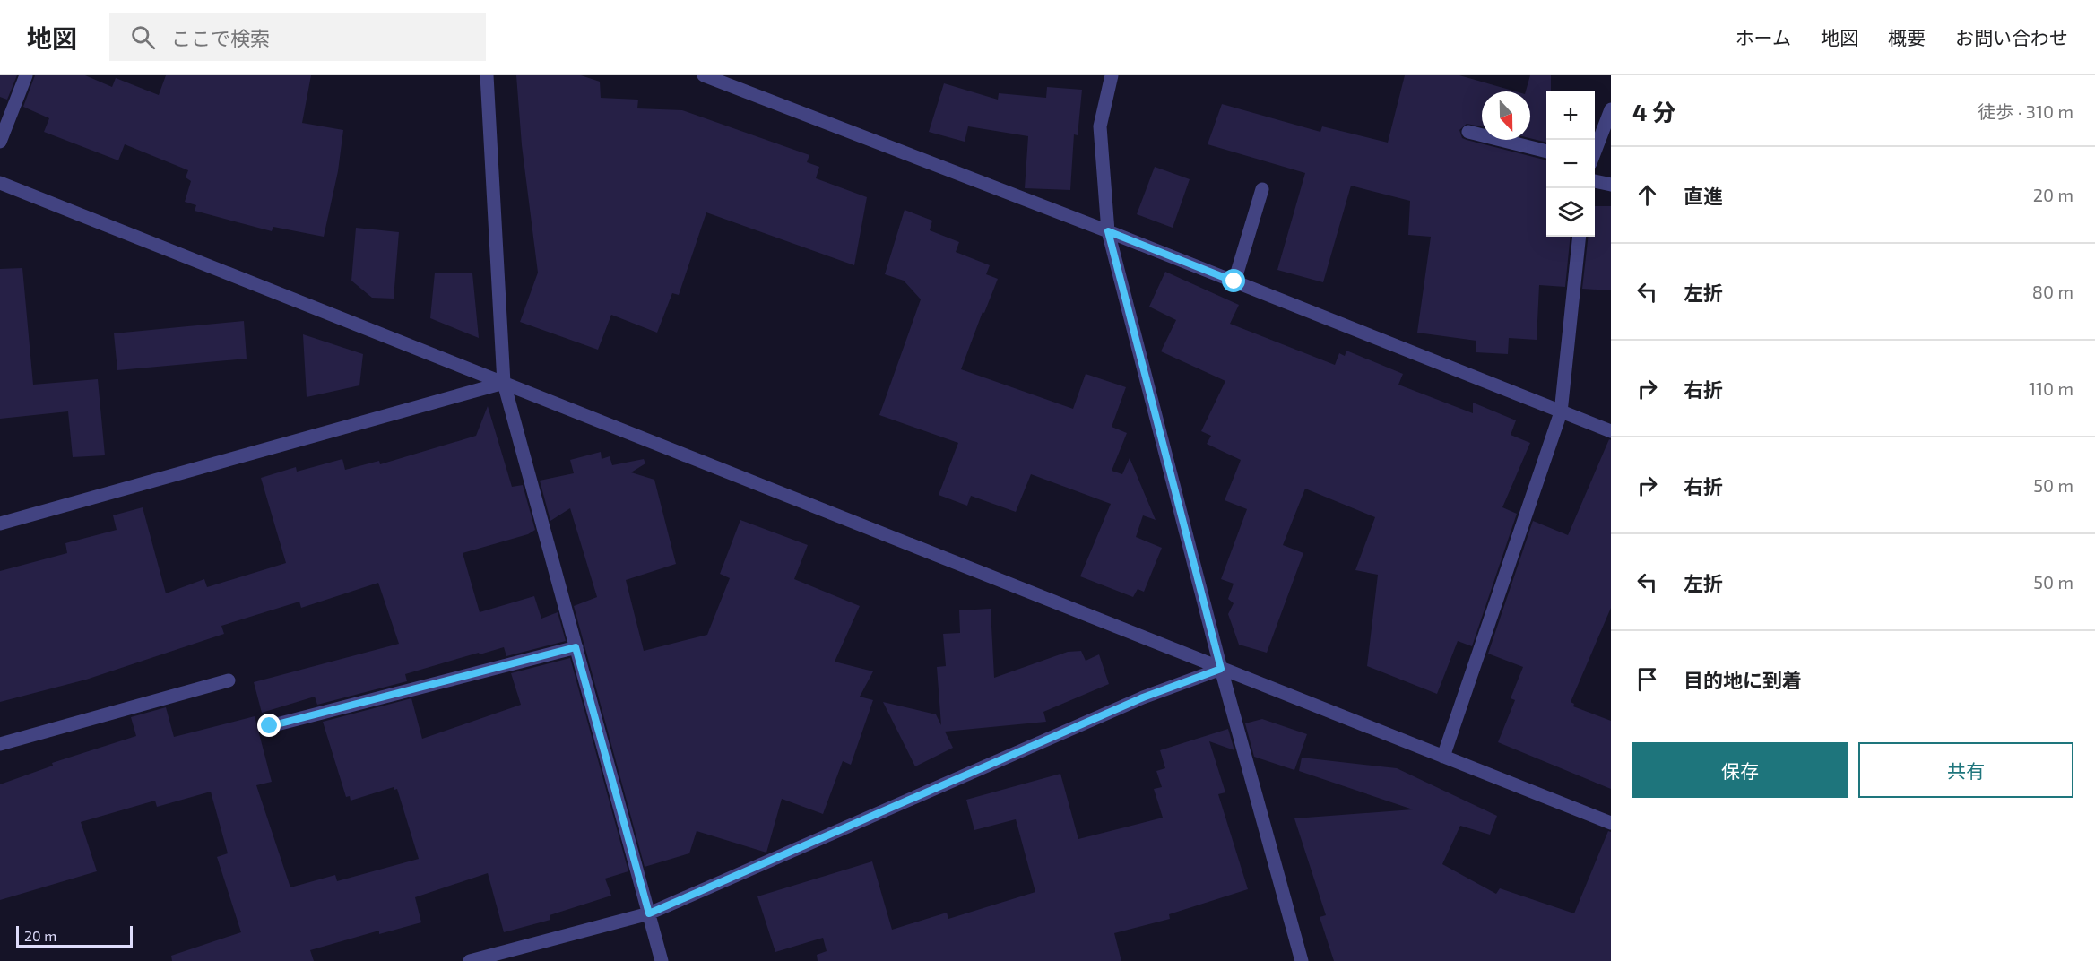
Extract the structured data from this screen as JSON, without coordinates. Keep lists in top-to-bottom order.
{
  "scale_bar": "20 m",
  "north": "bottom",
  "page": {
    "header": "地図",
    "search": "ここで検索",
    "nav": [
      "ホーム",
      "地図",
      "概要",
      "お問い合わせ"
    ],
    "heading": ["4 分", "徒歩 · 310 m"],
    "map_buttons": ["+", "−"],
    "list": [
      ["直進", "20 m"],
      ["左折", "80 m"],
      ["右折", "110 m"],
      ["右折", "50 m"],
      ["左折", "50 m"],
      "目的地に到着"
    ],
    "buttons": ["保存", "共有"],
    "scale": "20 m"
  }
}
